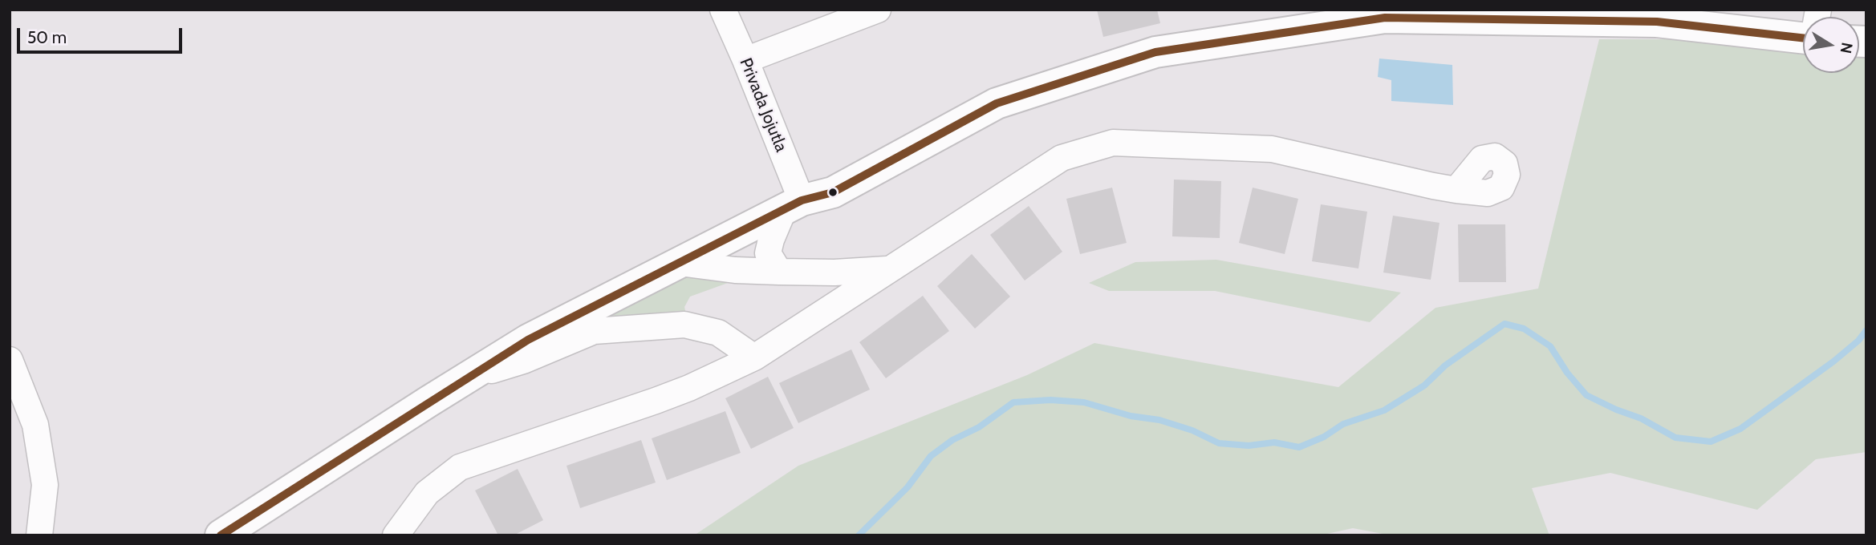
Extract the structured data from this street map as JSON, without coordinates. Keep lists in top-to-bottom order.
{
  "streets": {
    "street": ["Privada Jojutla"]
  },
  "scale_bar": "50 m",
  "north": "right"
}
